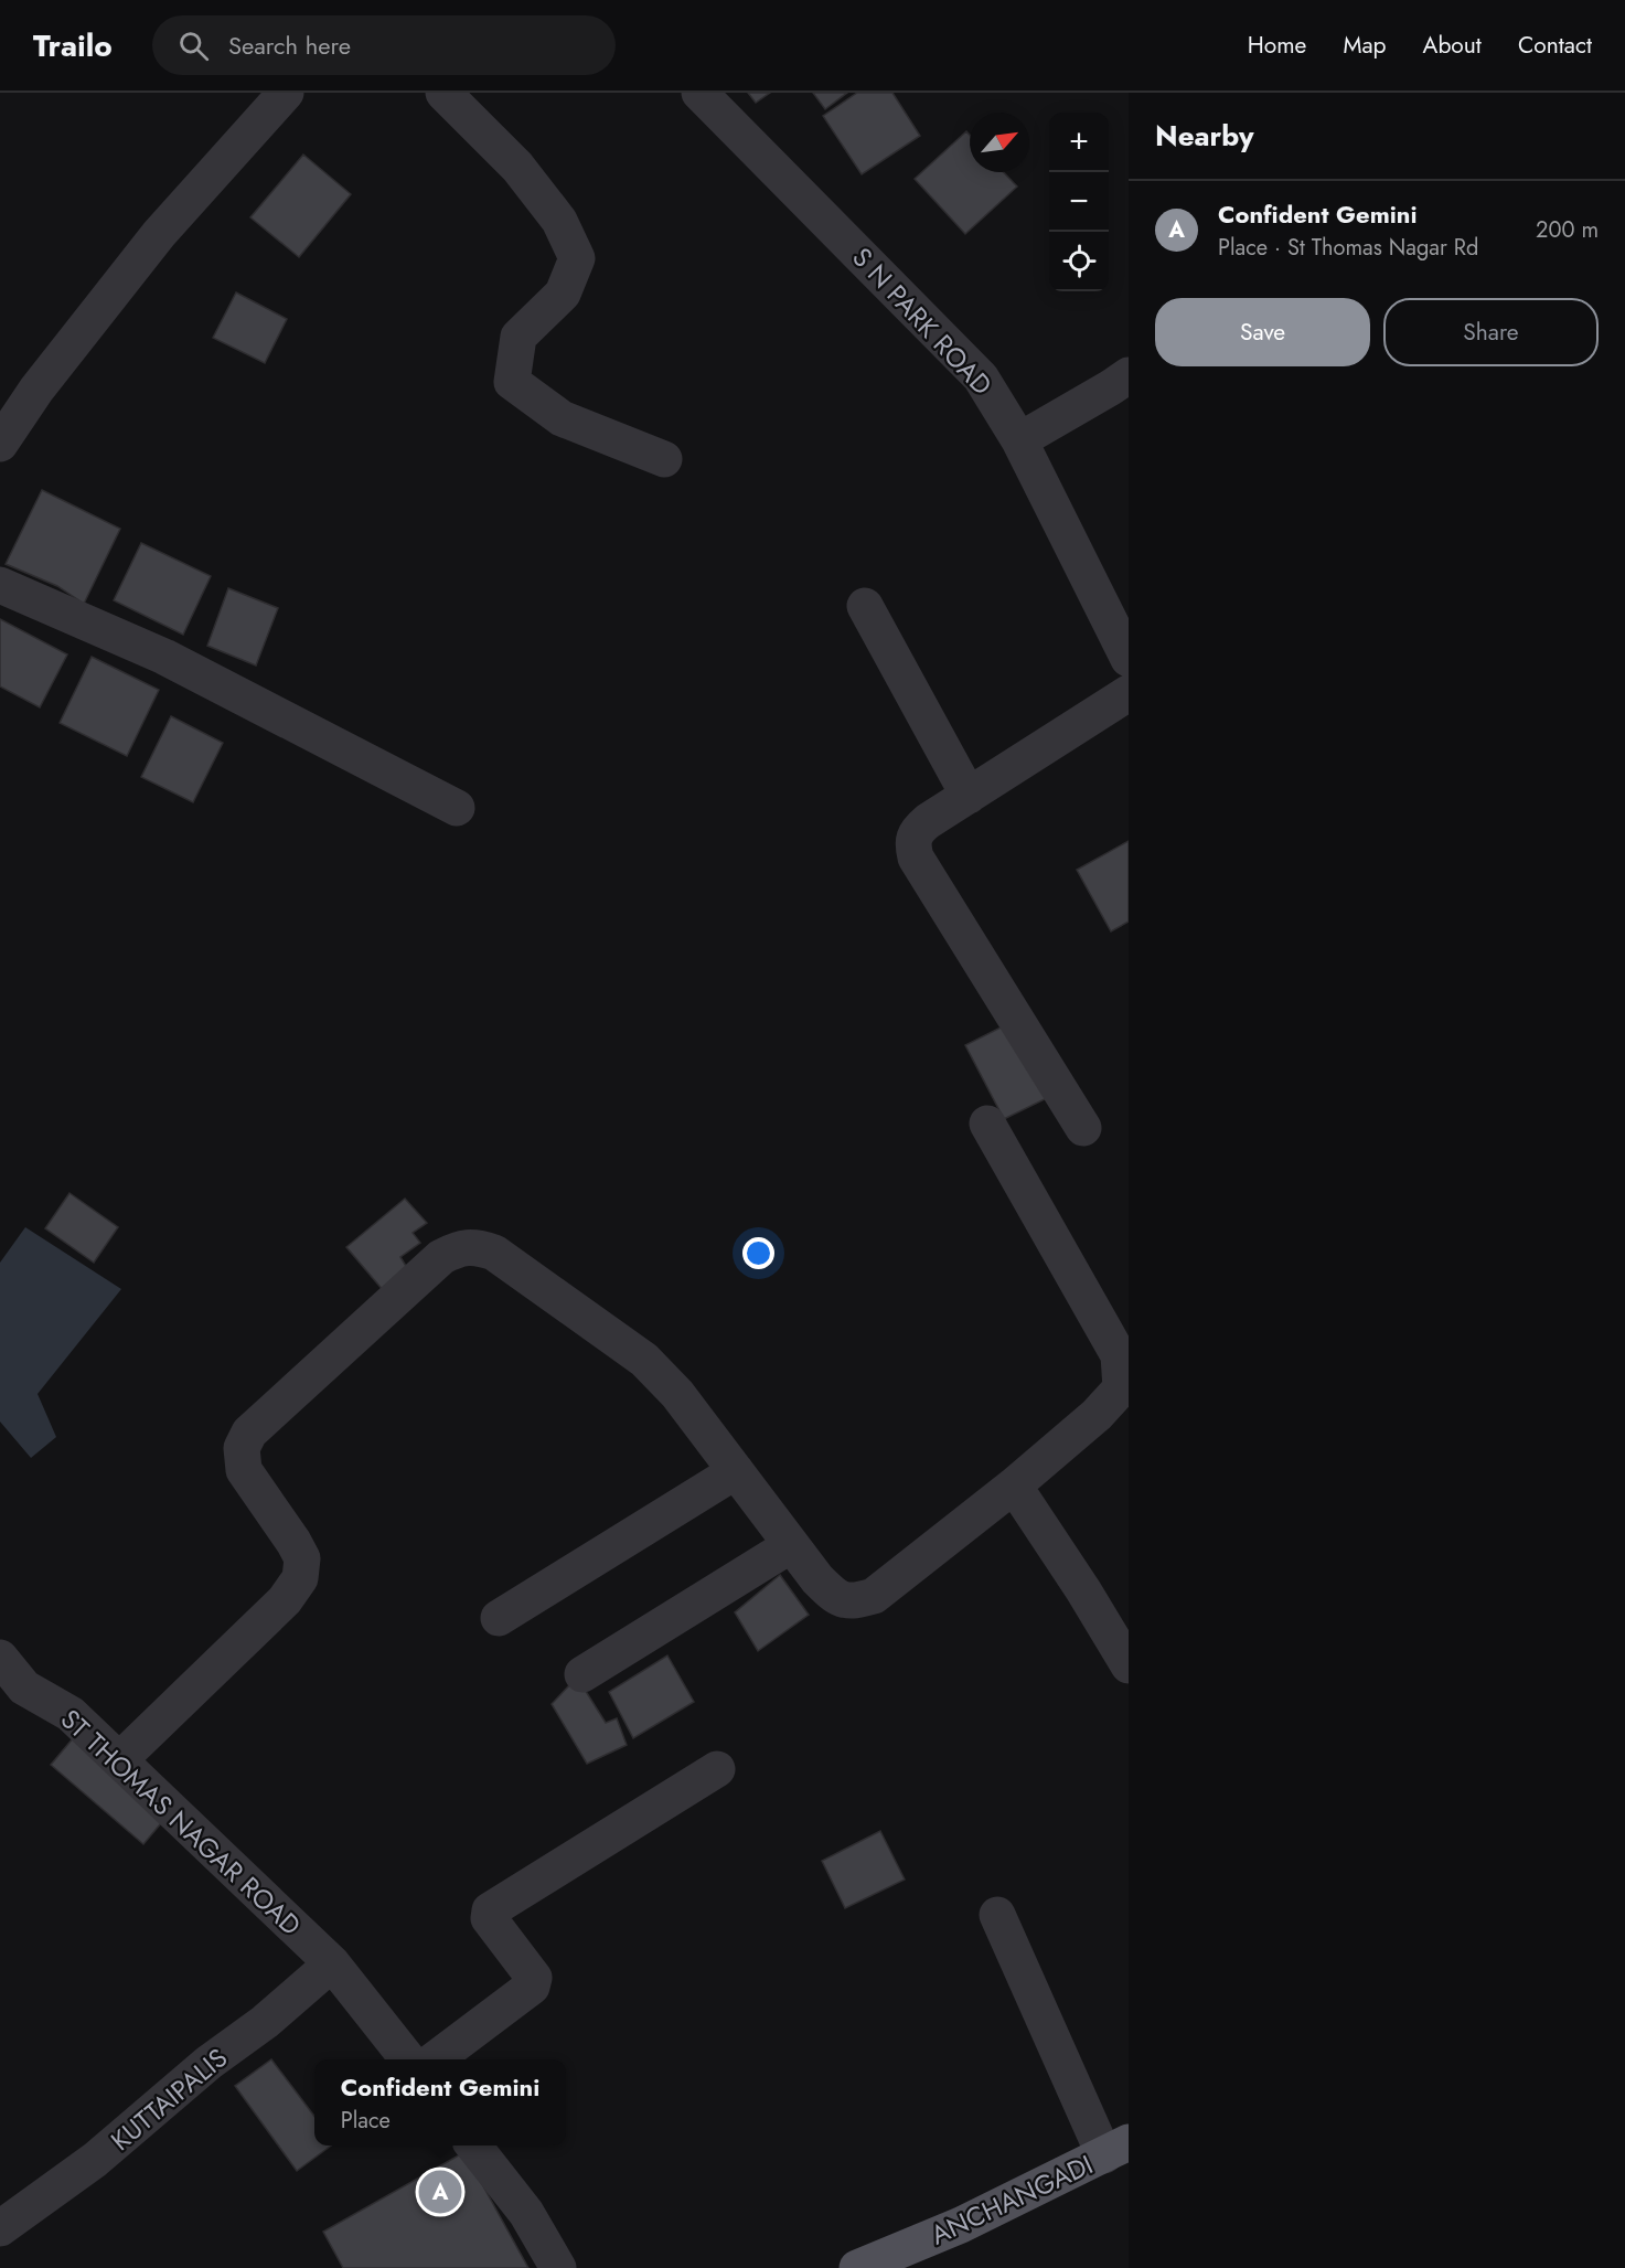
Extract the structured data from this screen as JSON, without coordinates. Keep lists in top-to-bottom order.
{
  "streets": {
    "main road": ["ANCHANGADI"],
    "street": ["S N PARK ROAD", "ST THOMAS NAGAR ROAD", "KUTTAIPALIS"]
  },
  "crossings": [
    ["ST THOMAS NAGAR ROAD", "KUTTAIPALIS"]
  ],
  "north": "top right",
  "page": {
    "header": "Trailo",
    "search": "Search here",
    "nav": [
      "Home",
      "Map",
      "About",
      "Contact"
    ],
    "heading": "Nearby",
    "map_buttons": ["+", "−"],
    "list": [
      {
        "mark": "A",
        "name": "Confident Gemini",
        "note": "Place · St Thomas Nagar Rd",
        "value": "200 m"
      }
    ],
    "buttons": ["Save", "Share"],
    "popup": ["Confident Gemini", "Place"],
    "pins": "A"
  }
}
